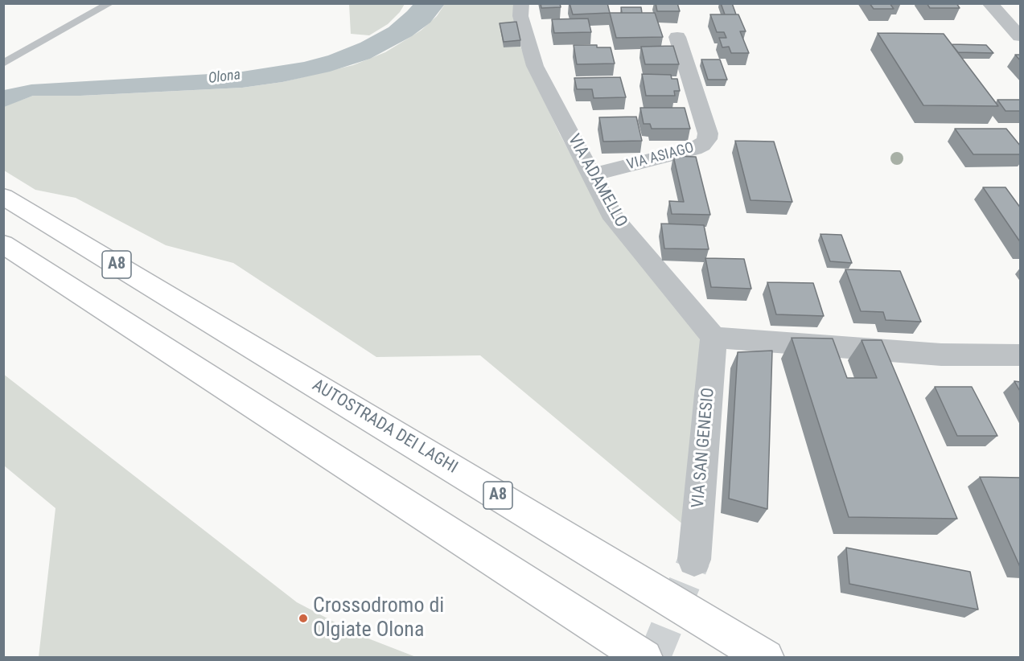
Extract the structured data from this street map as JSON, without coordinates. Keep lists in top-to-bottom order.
{
  "streets": {
    "highway": ["A8", "AUTOSTRADA DEI LAGHI"],
    "street": ["VIA ASIAGO", "VIA ADAMELLO", "VIA SAN GENESIO"]
  },
  "crossings": [
    ["VIA ASIAGO", "VIA ADAMELLO"],
    ["VIA ADAMELLO", "VIA SAN GENESIO"]
  ],
  "water": ["Olona"],
  "places": ["Crossodromo di Olgiate Olona"]
}
